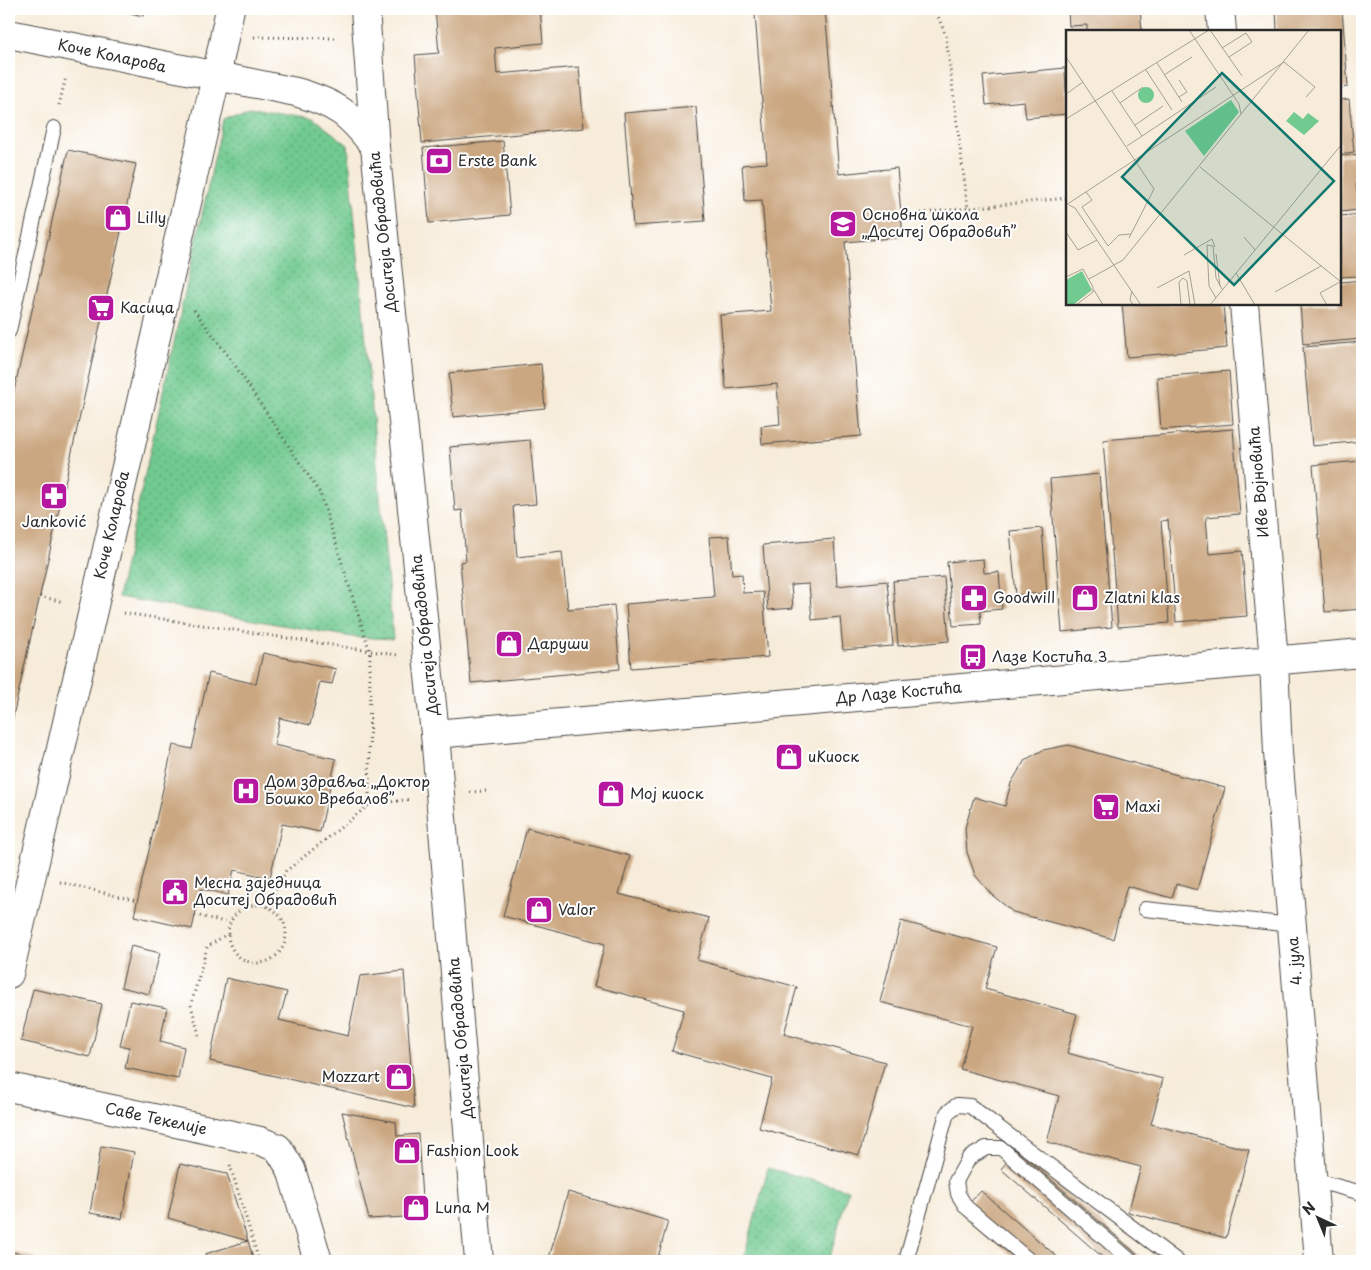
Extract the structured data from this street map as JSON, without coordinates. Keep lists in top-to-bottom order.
{
  "streets": {
    "street": [
      "Коче Коларова",
      "Доситеја Обрадовића",
      "Иве Војновића",
      "Др Лазе Костића",
      "4. јула",
      "Саве Текелије"
    ]
  },
  "crossings": [
    ["Коче Коларова", "Доситеја Обрадовића"],
    ["Доситеја Обрадовића", "Др Лазе Костића"],
    ["Иве Војновића", "Др Лазе Костића"],
    ["Иве Војновића", "4. јула"],
    ["Др Лазе Костића", "4. јула"]
  ],
  "places": {
    "bank": ["Erste Bank"],
    "shop": [
      "Lilly",
      "Zlatni klas",
      "Даруши",
      "иКиоск",
      "Мој киоск",
      "Valor",
      "Mozzart",
      "Fashion Look",
      "Luna M"
    ],
    "school or university": ["Основна школа „Доситеј Обрадовић”"],
    "supermarket": ["Касица", "Maxi"],
    "pharmacy": ["Janković", "Goodwill"],
    "bus stop": ["Лазе Костића 3"],
    "hospital": ["Дом здравља „Доктор Бошко Вребалов”"],
    "public building": ["Месна заједница Доситеј Обрадовић"]
  },
  "north": "top left"
}
